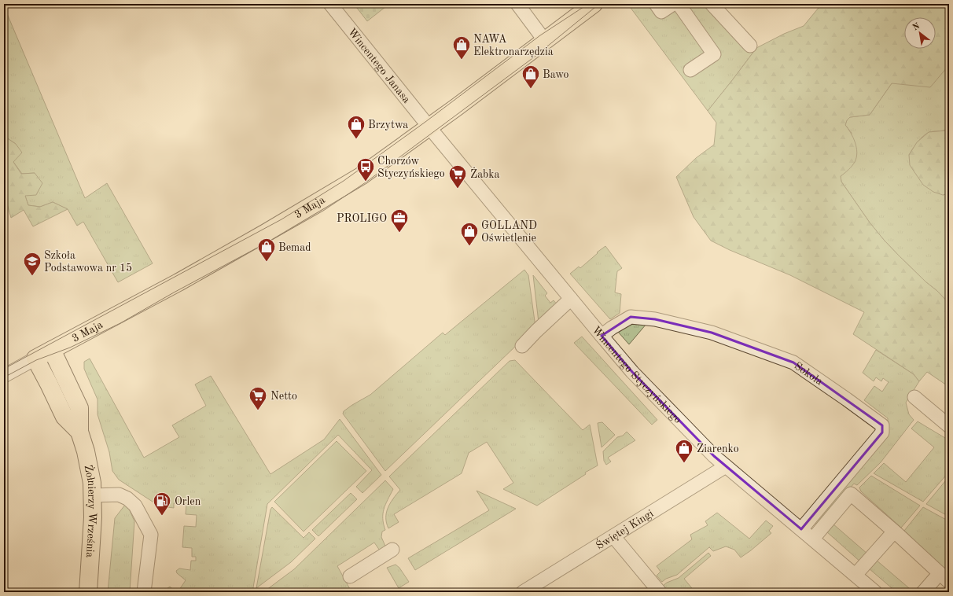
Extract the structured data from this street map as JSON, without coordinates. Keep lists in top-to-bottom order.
{
  "streets": {
    "main road": ["3 Maja", "Żołnierzy Września"],
    "street": [
      "Wincentego Janasa",
      "Sokoła",
      "Wincentego Styczyńskiego",
      "Świętej Kingi"
    ]
  },
  "crossings": [
    ["Wincentego Janasa", "3 Maja"],
    ["Wincentego Janasa", "Wincentego Styczyńskiego"],
    ["3 Maja", "Wincentego Styczyńskiego"],
    ["3 Maja", "Żołnierzy Września"],
    ["Sokoła", "Wincentego Styczyńskiego"],
    ["Wincentego Styczyńskiego", "Świętej Kingi"]
  ],
  "places": {
    "shop": [
      "NAWA Elektronarzędzia",
      "Bawo",
      "Brzytwa",
      "GOLLAND Oświetlenie",
      "Bemad",
      "Ziarenko"
    ],
    "bus stop": ["Chorzów Styczyńskiego"],
    "supermarket": ["Żabka", "Netto"],
    "office": ["PROLIGO"],
    "school or university": ["Szkoła Podstawowa nr 15"],
    "fuel station": ["Orlen"]
  },
  "north": "top left"
}
